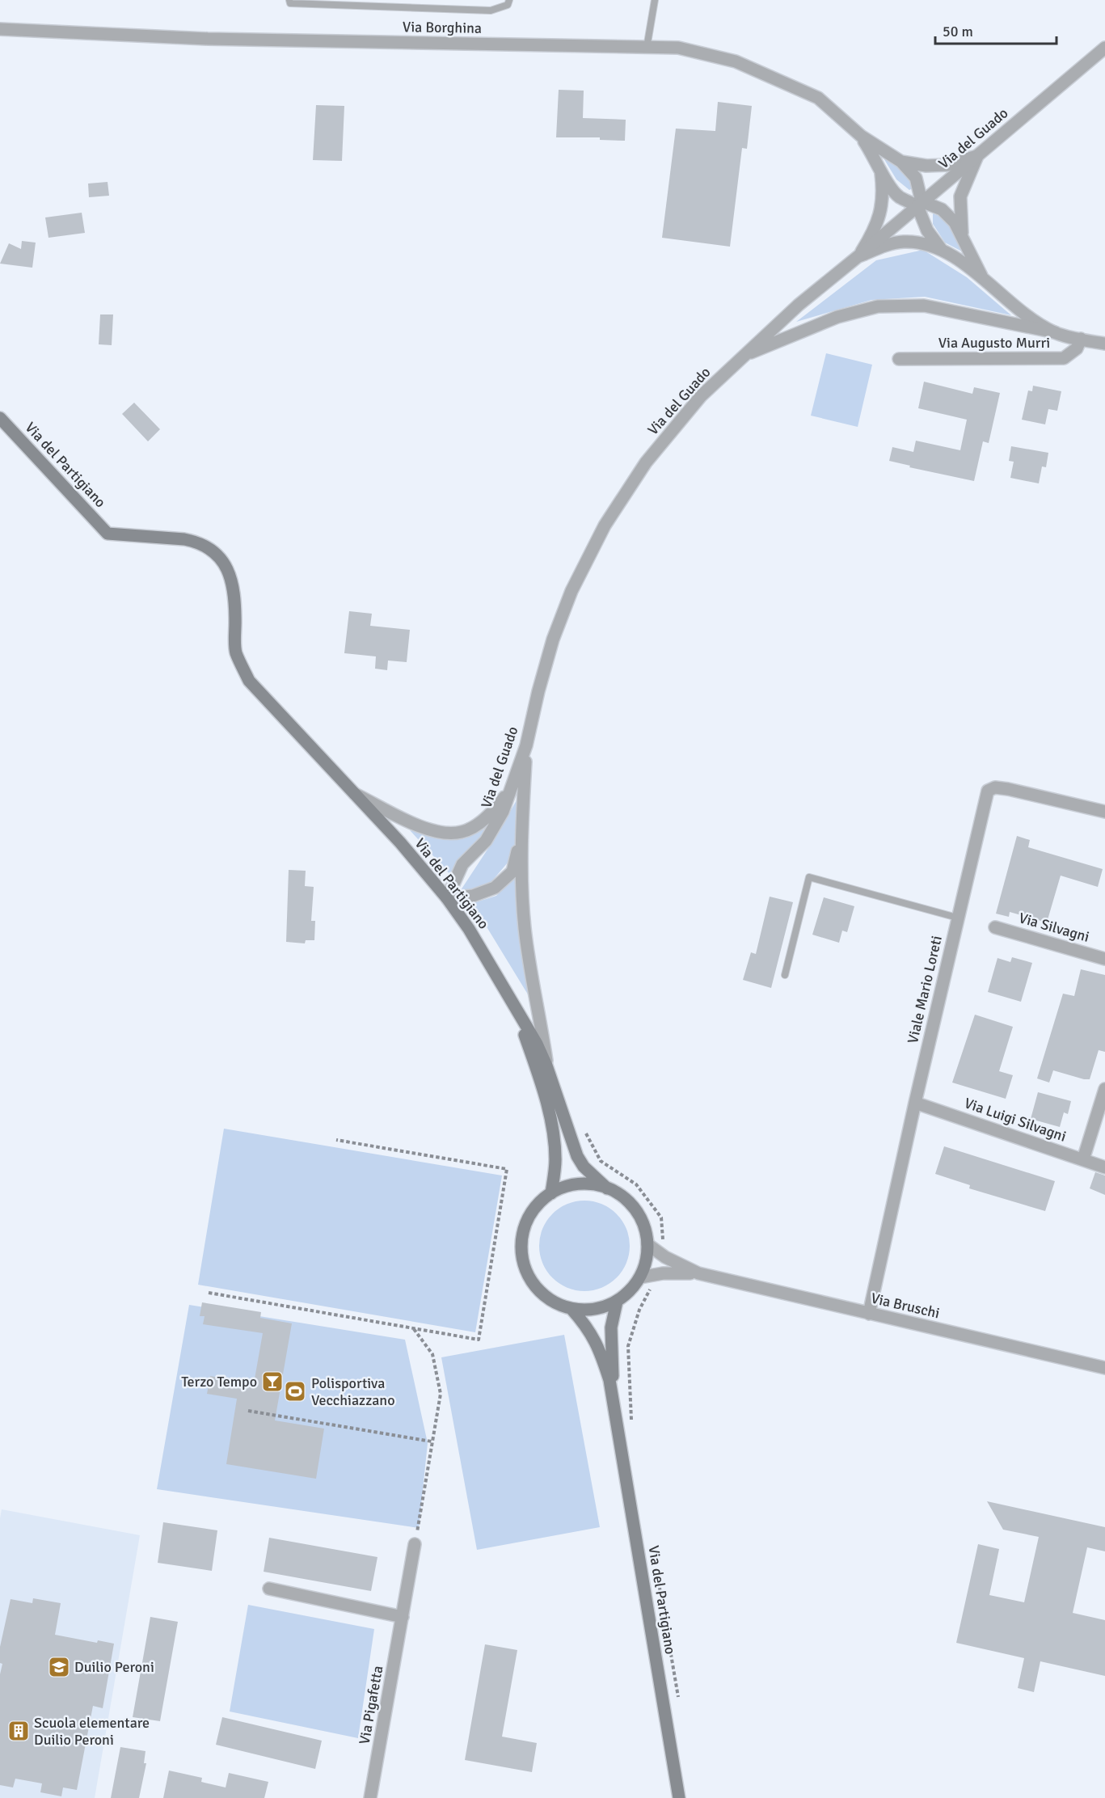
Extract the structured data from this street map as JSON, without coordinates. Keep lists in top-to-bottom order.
{
  "streets": {
    "main road": ["Via del Partigiano"],
    "street": [
      "Via Borghina",
      "Via del Guado",
      "Via Augusto Murri",
      "Via Silvagni",
      "Viale Mario Loreti",
      "Via Luigi Silvagni",
      "Via Bruschi",
      "Via Pigafetta"
    ]
  },
  "crossings": [
    ["Via Borghina", "Via del Guado"],
    ["Via Borghina", "Via Augusto Murri"],
    ["Via del Guado", "Via Augusto Murri"],
    ["Via del Guado", "Via del Partigiano"],
    ["Via del Partigiano", "Via Bruschi"],
    ["Viale Mario Loreti", "Via Luigi Silvagni"],
    ["Viale Mario Loreti", "Via Bruschi"]
  ],
  "places": {
    "bar": ["Terzo Tempo"],
    "sports": ["Polisportiva Vecchiazzano"],
    "school or university": ["Duilio Peroni"],
    "building": ["Scuola elementare Duilio Peroni"]
  },
  "scale_bar": "50 m"
}
